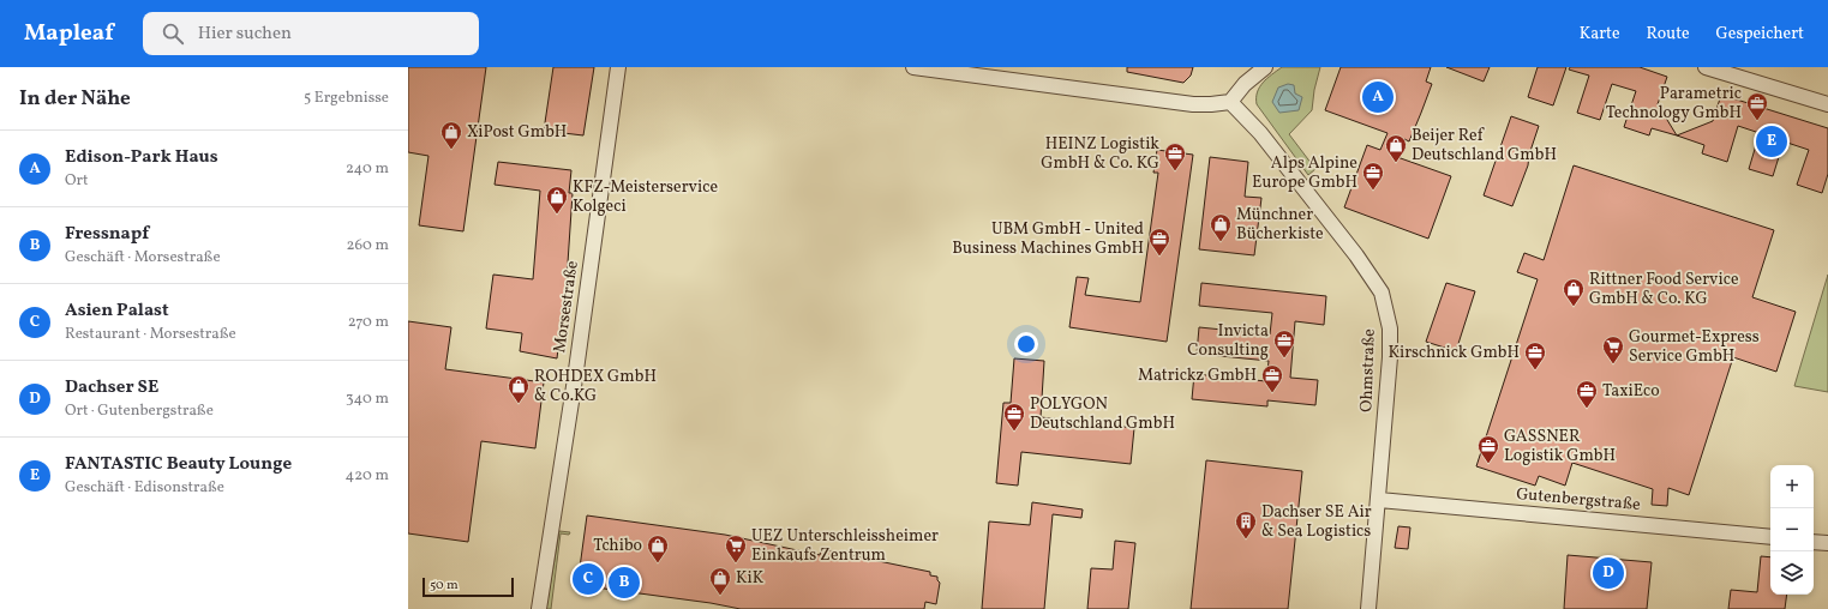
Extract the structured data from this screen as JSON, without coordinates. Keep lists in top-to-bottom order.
{
  "streets": {
    "street": ["Morsestraße", "Ohmstraße", "Gutenbergstraße"]
  },
  "crossings": [
    ["Ohmstraße", "Gutenbergstraße"]
  ],
  "places": {
    "office": [
      "Parametric Technology GmbH",
      "HEINZ Logistik GmbH & Co. KG",
      "Alps Alpine Europe GmbH",
      "UBM GmbH - United Business Machines GmbH",
      "Invicta Consulting",
      "Kirschnick GmbH",
      "Matrickz GmbH",
      "TaxiEco",
      "POLYGON Deutschland GmbH",
      "GASSNER Logistik GmbH"
    ],
    "shop": [
      "XiPost GmbH",
      "Beijer Ref Deutschland GmbH",
      "KFZ-Meisterservice Kolgeci",
      "Münchner Bücherkiste",
      "Rittner Food Service GmbH & Co. KG",
      "ROHDEX GmbH & Co.KG",
      "Tchibo",
      "KiK"
    ],
    "supermarket": ["Gourmet-Express Service GmbH", "UEZ Unterschleissheimer Einkaufs Zentrum"],
    "building": ["Dachser SE Air & Sea Logistics"]
  },
  "scale_bar": "50 m",
  "page": {
    "header": "Mapleaf",
    "search": "Hier suchen",
    "nav": ["Karte", "Route", "Gespeichert"],
    "heading": ["In der Nähe", "5 Ergebnisse"],
    "pins": [
      "A",
      "E",
      "D",
      "C",
      "B"
    ],
    "list": [
      {
        "mark": "A",
        "name": "Edison-Park Haus",
        "note": "Ort",
        "value": "240 m"
      },
      {
        "mark": "B",
        "name": "Fressnapf",
        "note": "Geschäft · Morsestraße",
        "value": "260 m"
      },
      {
        "mark": "C",
        "name": "Asien Palast",
        "note": "Restaurant · Morsestraße",
        "value": "270 m"
      },
      {
        "mark": "D",
        "name": "Dachser SE",
        "note": "Ort · Gutenbergstraße",
        "value": "340 m"
      },
      {
        "mark": "E",
        "name": "FANTASTIC Beauty Lounge",
        "note": "Geschäft · Edisonstraße",
        "value": "420 m"
      }
    ],
    "map_buttons": ["+", "−"],
    "scale": "50 m"
  }
}
